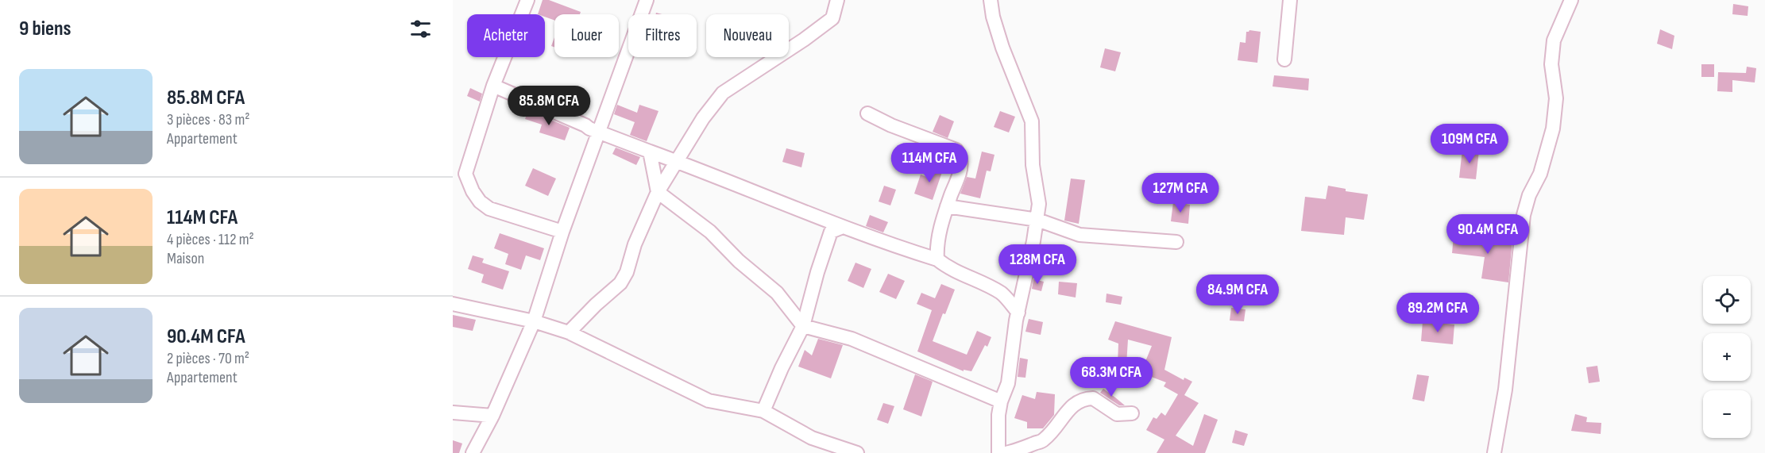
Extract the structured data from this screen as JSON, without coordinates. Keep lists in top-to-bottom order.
{
  "page": {
    "heading": "9 biens",
    "chip": [
      "Acheter",
      "Louer",
      "Filtres",
      "Nouveau"
    ],
    "list": [
      {
        "name": "85.8M CFA",
        "note": "3 pièces · 83 m² · Appartement"
      },
      {
        "name": "114M CFA",
        "note": "4 pièces · 112 m² · Maison"
      },
      {
        "name": "90.4M CFA",
        "note": "2 pièces · 70 m² · Appartement"
      }
    ],
    "price": [
      "85.8M CFA",
      "109M CFA",
      "114M CFA",
      "127M CFA",
      "90.4M CFA",
      "128M CFA",
      "84.9M CFA",
      "89.2M CFA",
      "68.3M CFA"
    ],
    "map_buttons": ["+", "−"]
  }
}
